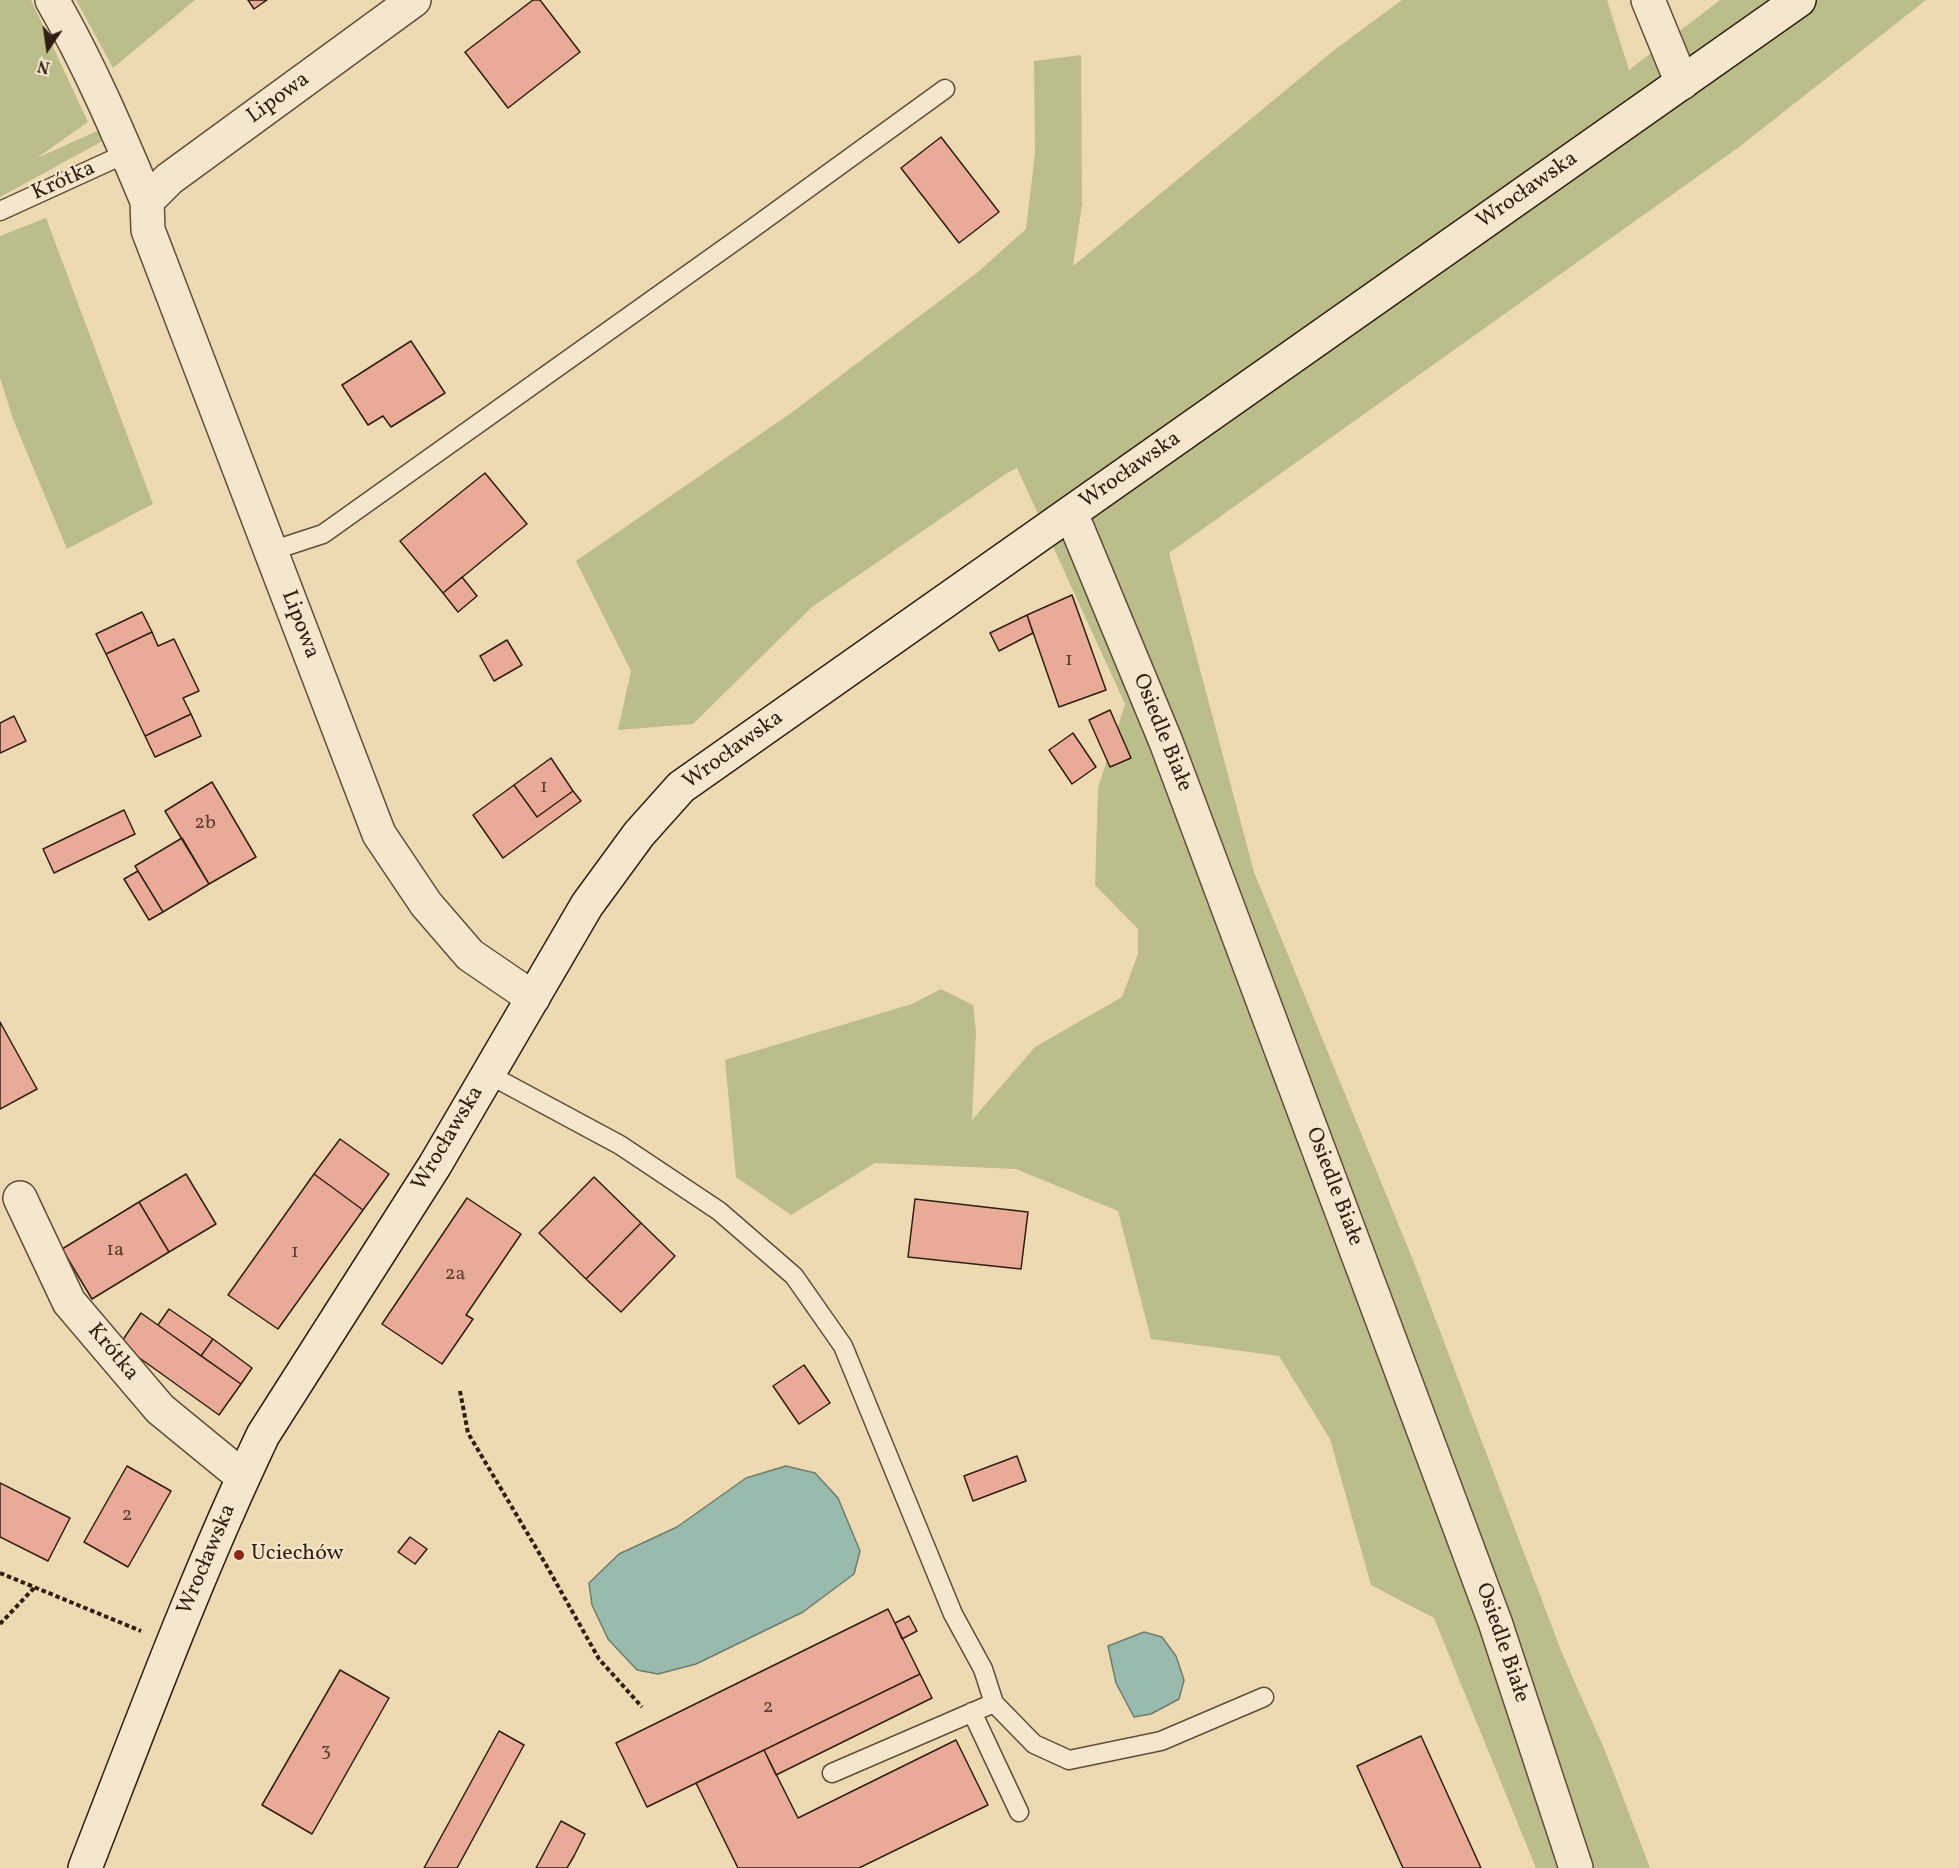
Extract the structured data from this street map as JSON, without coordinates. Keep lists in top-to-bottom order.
{
  "streets": {
    "street": [
      "Lipowa",
      "Krótka",
      "Wrocławska",
      "Osiedle Białe"
    ]
  },
  "crossings": [
    ["Lipowa", "Krótka"],
    ["Lipowa", "Wrocławska"],
    ["Krótka", "Wrocławska"],
    ["Wrocławska", "Osiedle Białe"]
  ],
  "places": ["Uciechów"],
  "house_numbers": [
    "1",
    "1",
    "2b",
    "1a",
    "1",
    "2a",
    "2",
    "2",
    "3"
  ],
  "north": "bottom"
}
